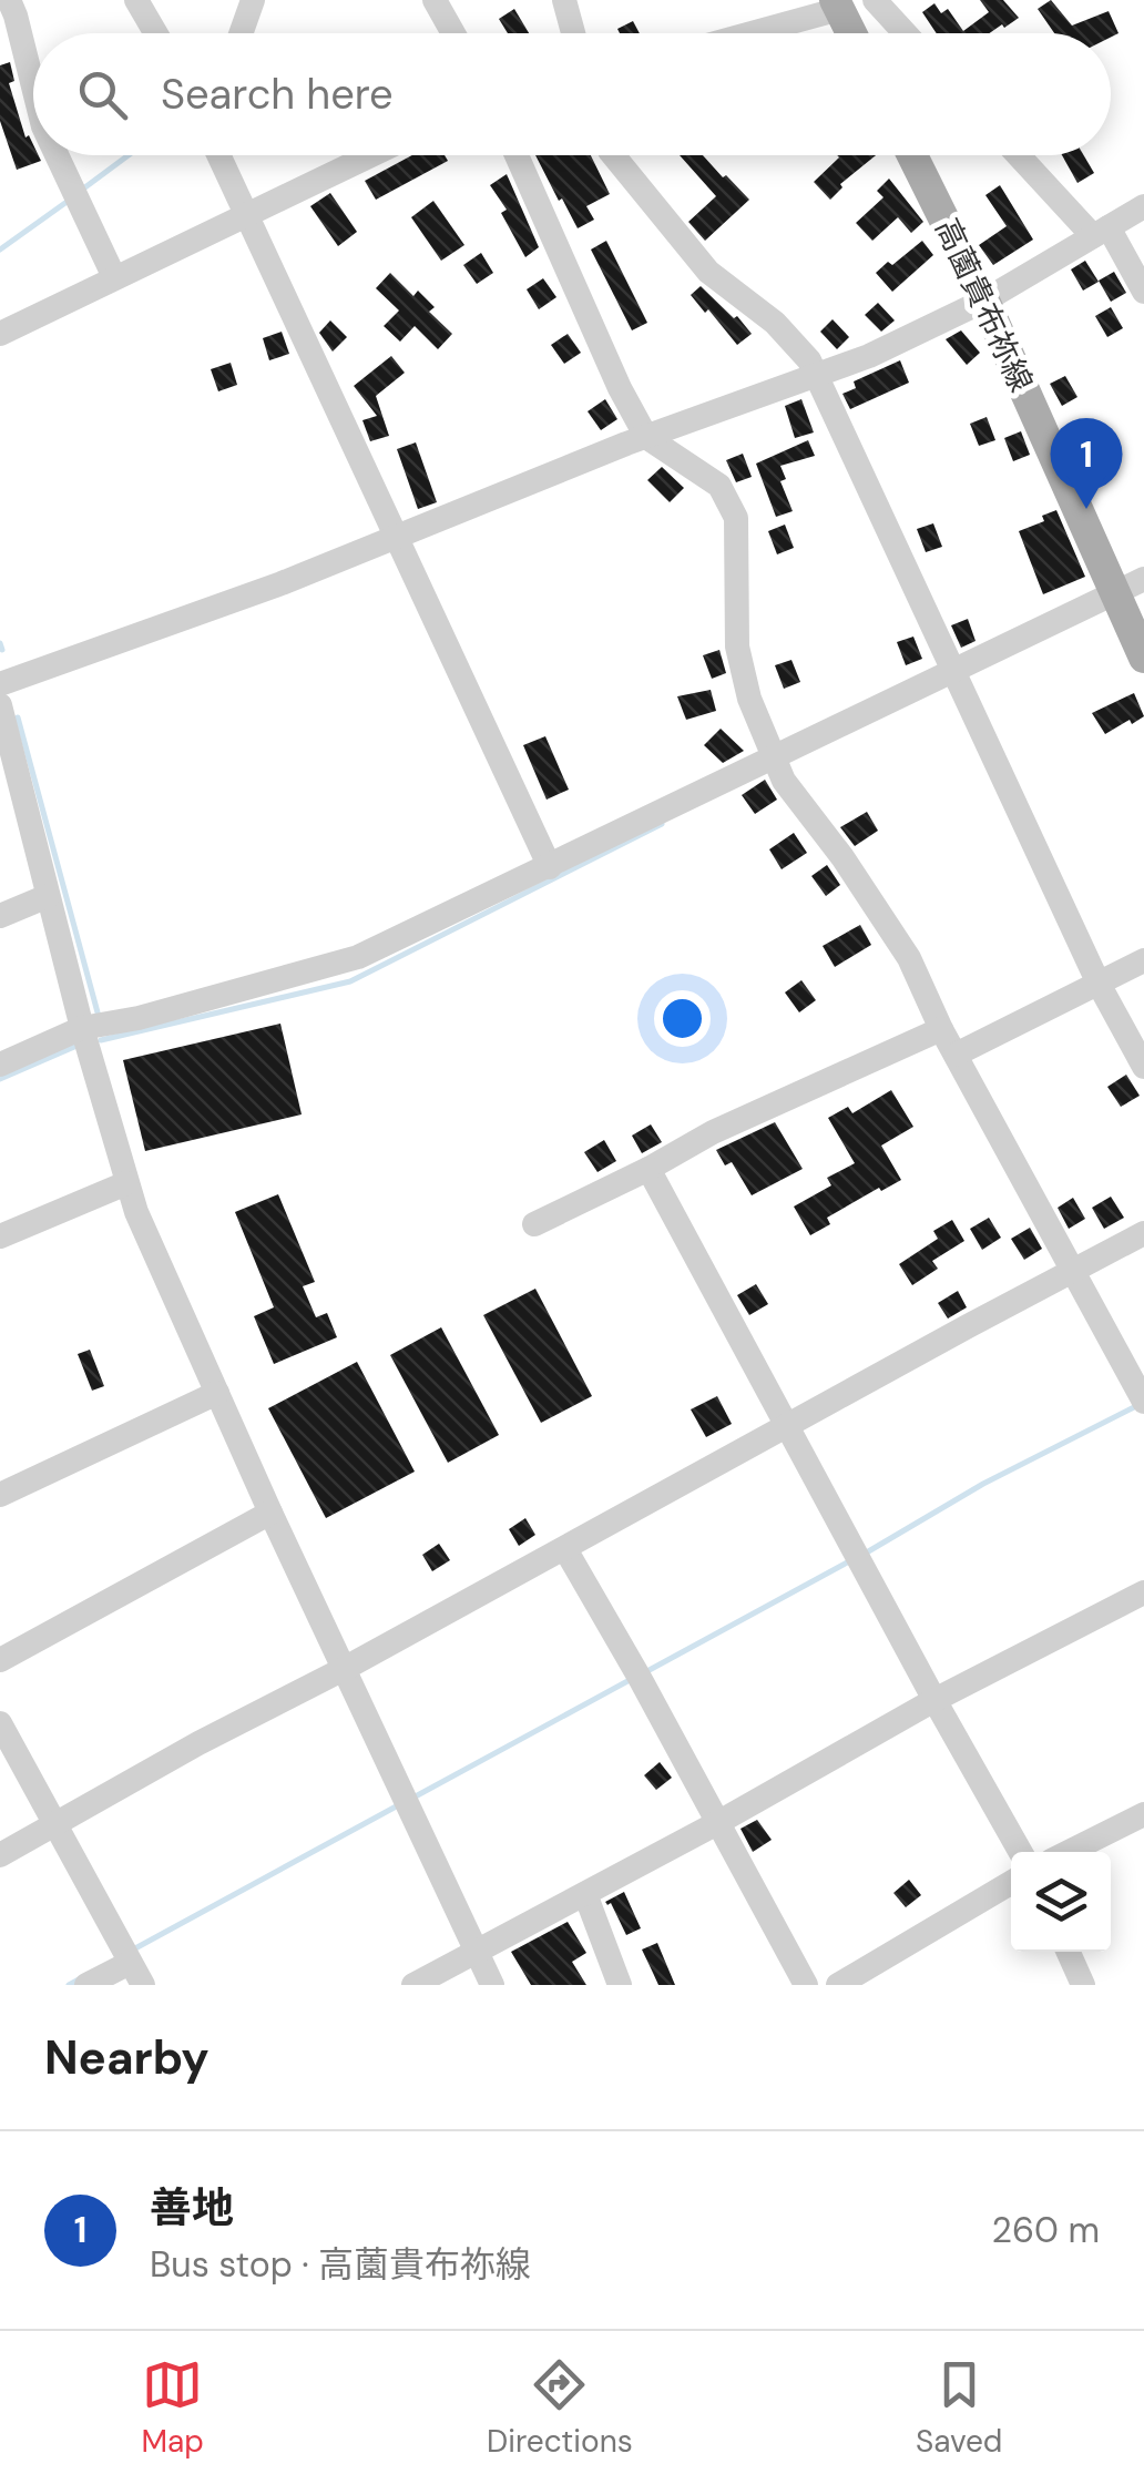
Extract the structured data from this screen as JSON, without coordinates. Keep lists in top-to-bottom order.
{
  "streets": {
    "main road": ["高薗貴布祢線"]
  },
  "page": {
    "search": "Search here",
    "pins": "1",
    "heading": "Nearby",
    "list": [
      {
        "mark": "1",
        "name": "善地",
        "note": "Bus stop · 高薗貴布祢線",
        "value": "260 m"
      }
    ],
    "nav": ["Map", "Directions", "Saved"]
  }
}
